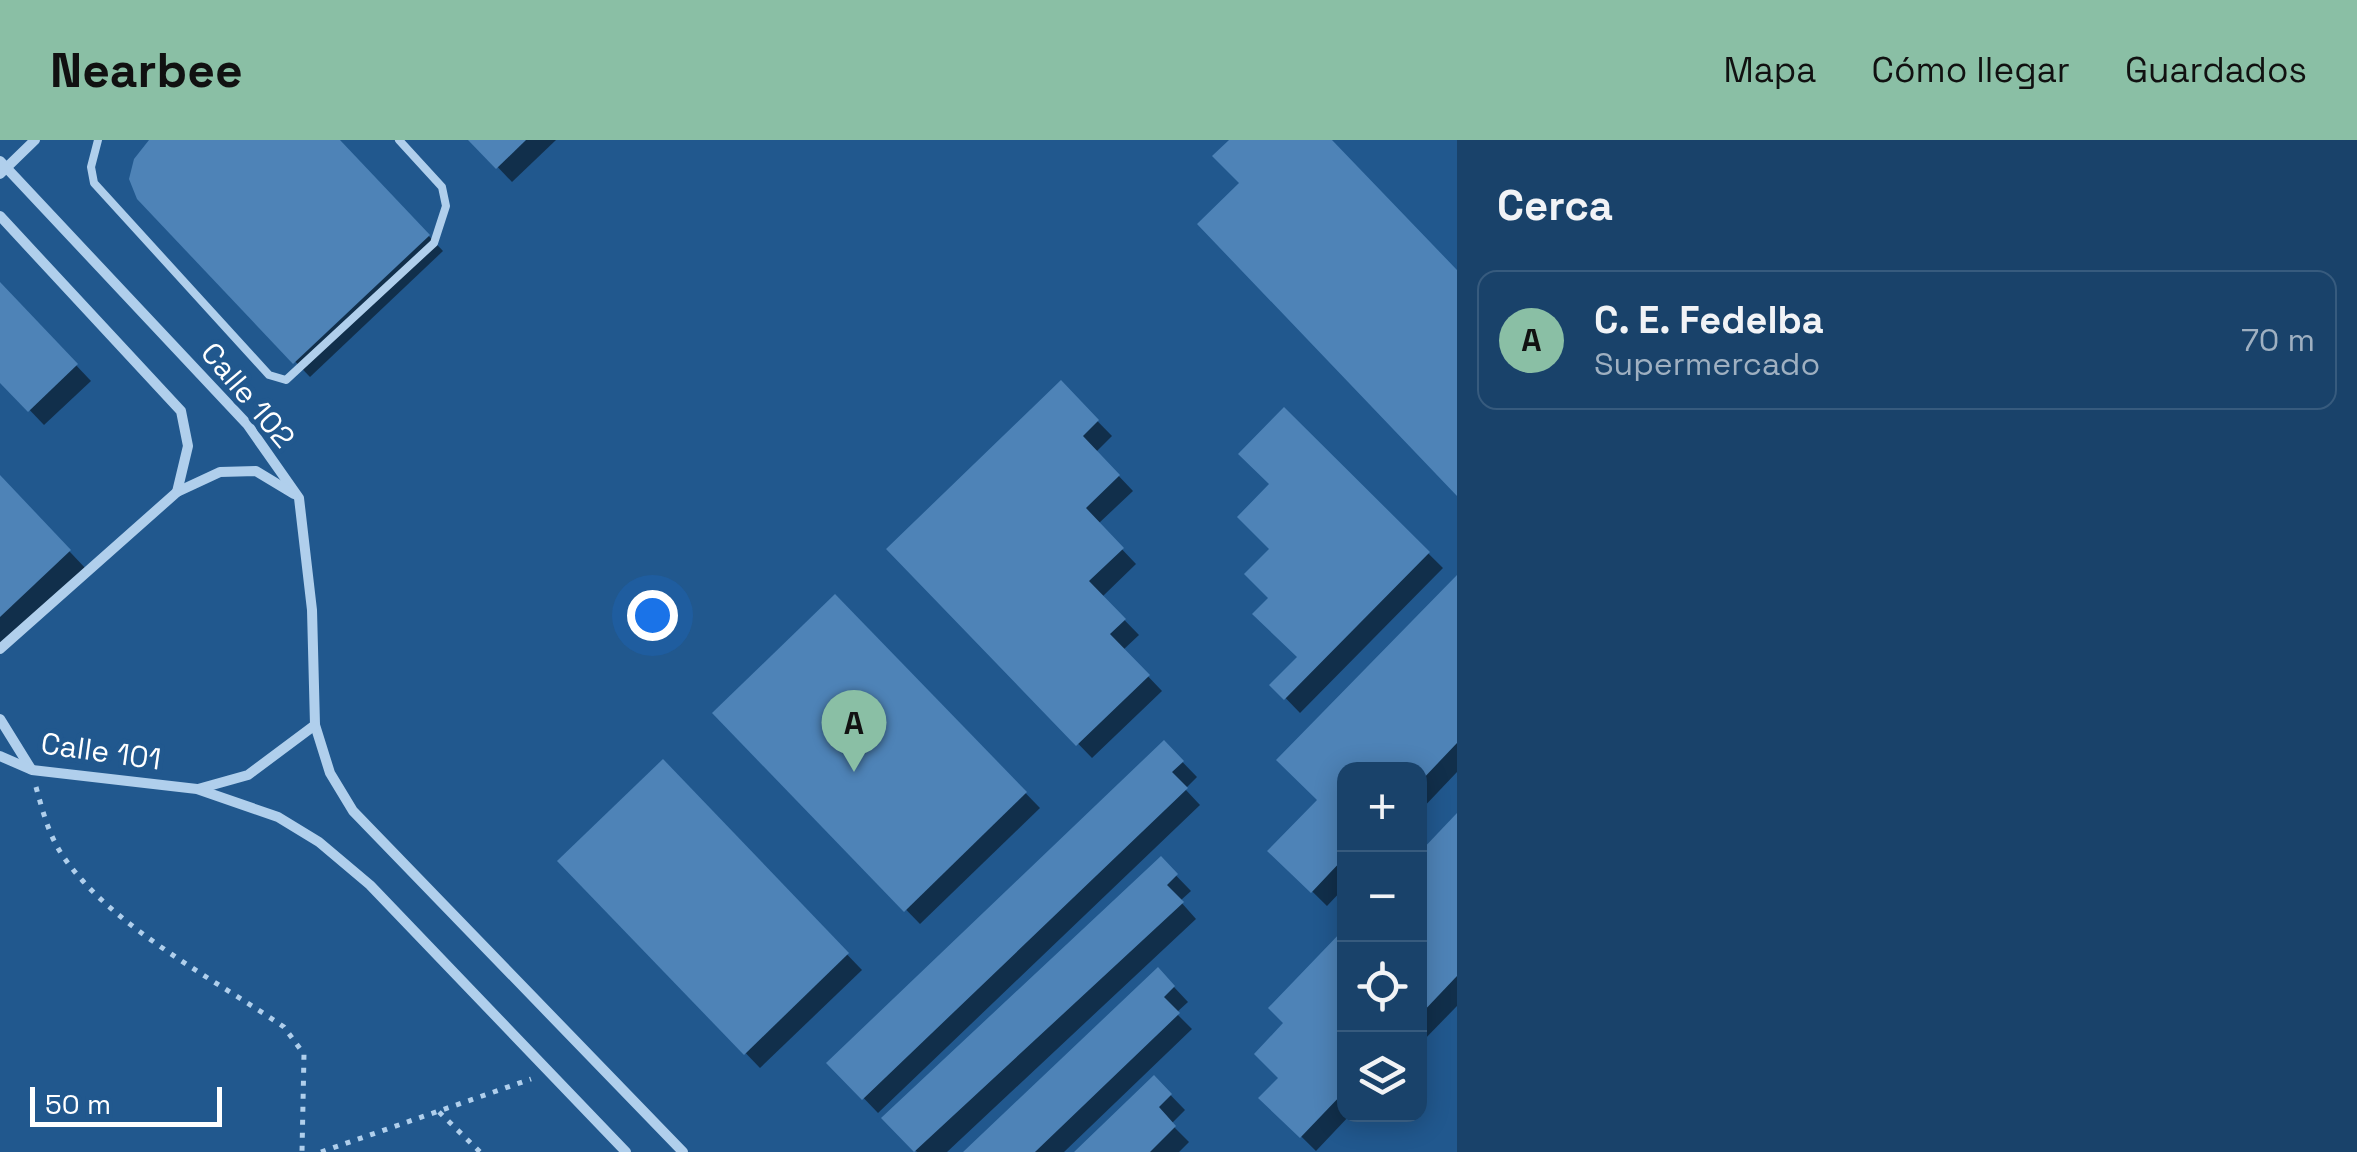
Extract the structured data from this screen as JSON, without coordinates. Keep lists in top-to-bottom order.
{
  "streets": {
    "street": ["Calle 102", "Calle 101"]
  },
  "scale_bar": "50 m",
  "page": {
    "header": "Nearbee",
    "nav": ["Mapa", "Cómo llegar", "Guardados"],
    "heading": "Cerca",
    "list": [
      {
        "mark": "A",
        "name": "C. E. Fedelba",
        "note": "Supermercado",
        "value": "70 m"
      }
    ],
    "pins": "A",
    "map_buttons": ["+", "−"],
    "scale": "50 m"
  }
}
